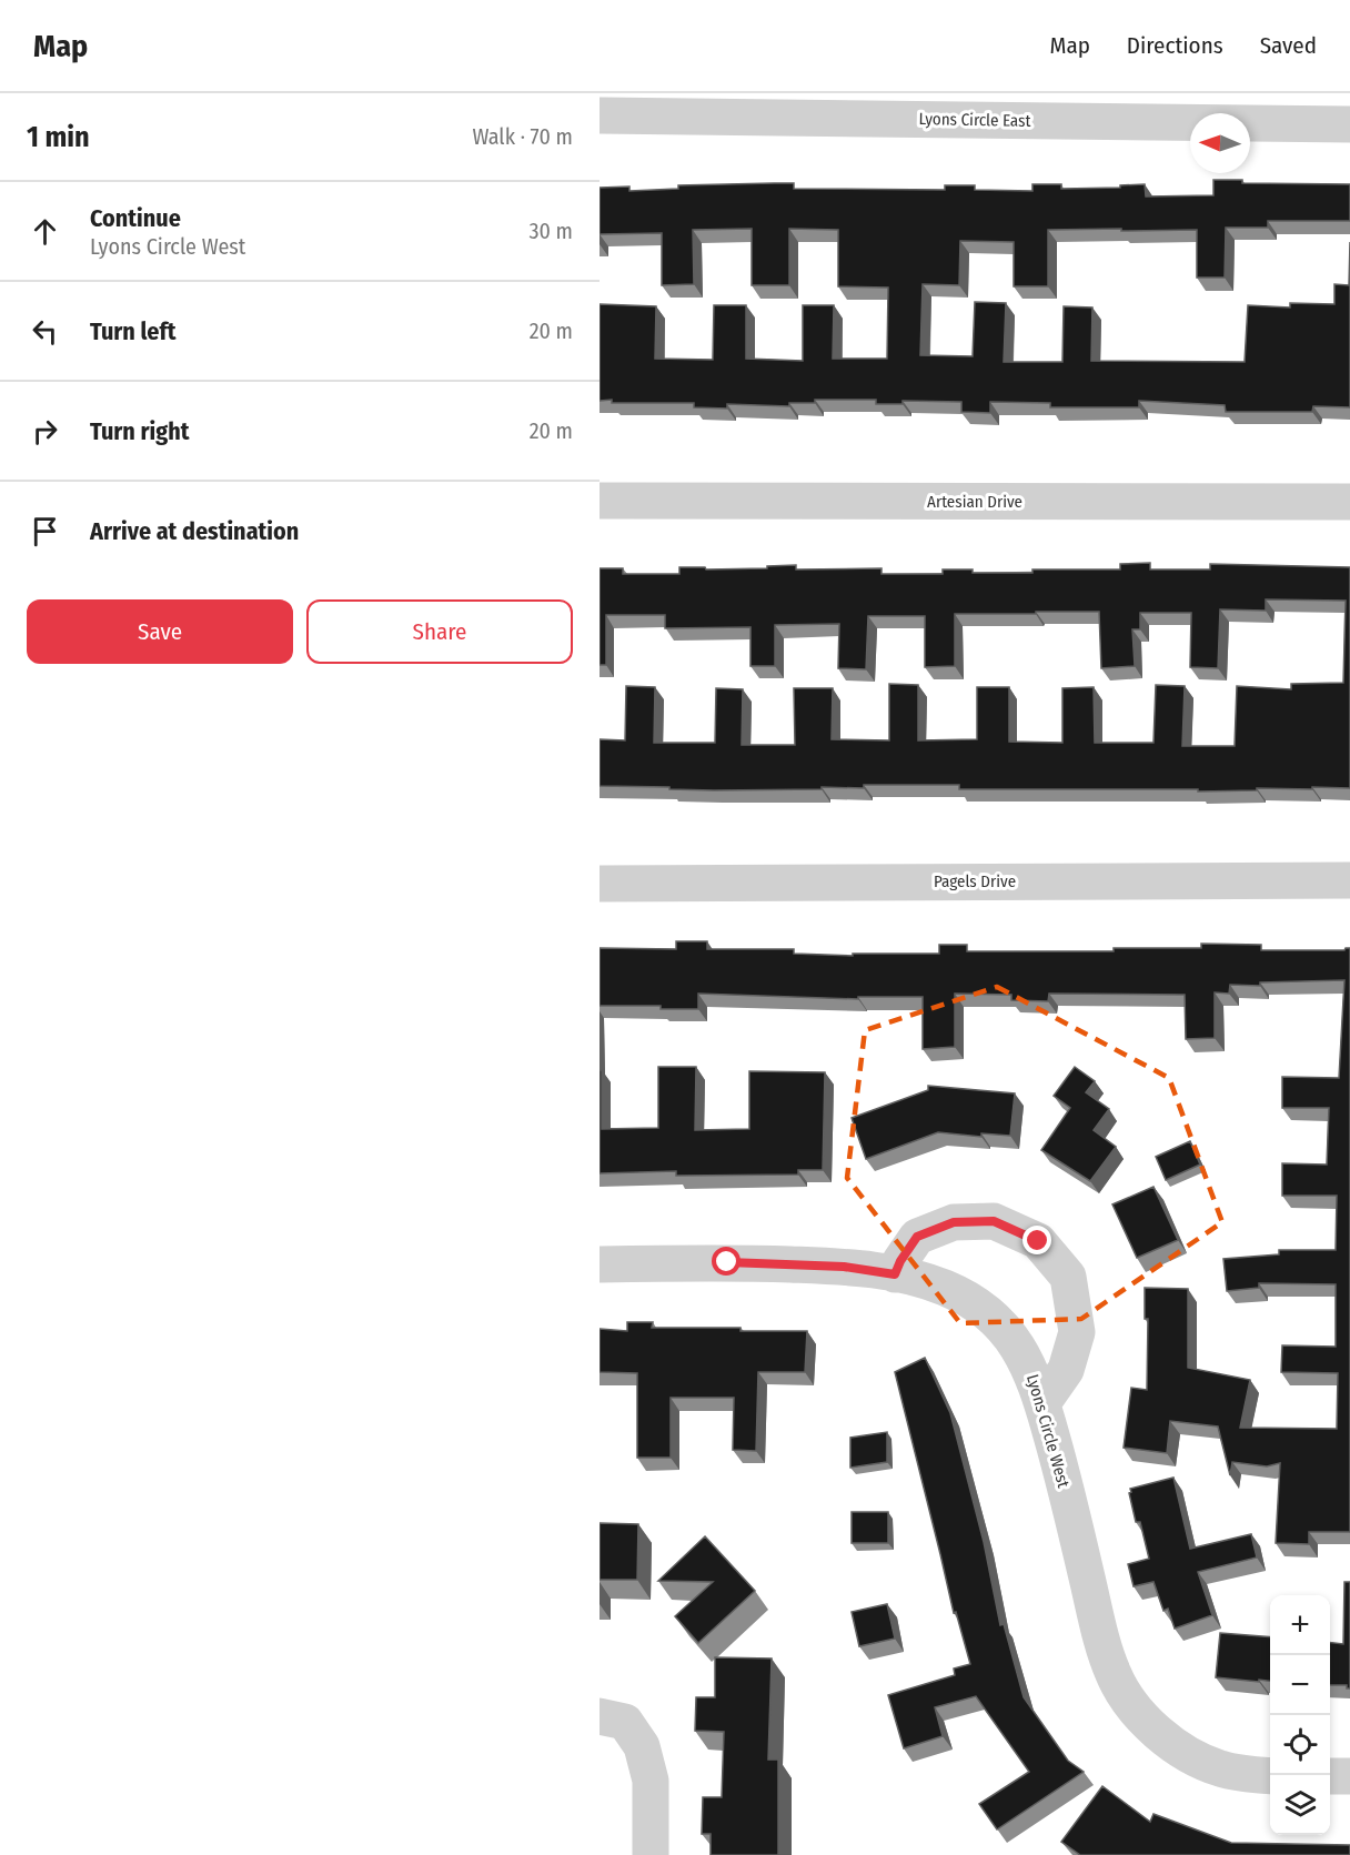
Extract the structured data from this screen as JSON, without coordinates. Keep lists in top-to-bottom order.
{
  "streets": {
    "street": [
      "Lyons Circle East",
      "Artesian Drive",
      "Pagels Drive",
      "Lyons Circle West"
    ]
  },
  "north": "left",
  "page": {
    "header": "Map",
    "nav": ["Map", "Directions", "Saved"],
    "heading": ["1 min", "Walk · 70 m"],
    "list": [
      ["Continue", "Lyons Circle West", "30 m"],
      ["Turn left", "20 m"],
      ["Turn right", "20 m"],
      "Arrive at destination"
    ],
    "buttons": ["Save", "Share"],
    "map_buttons": ["+", "−"]
  }
}
